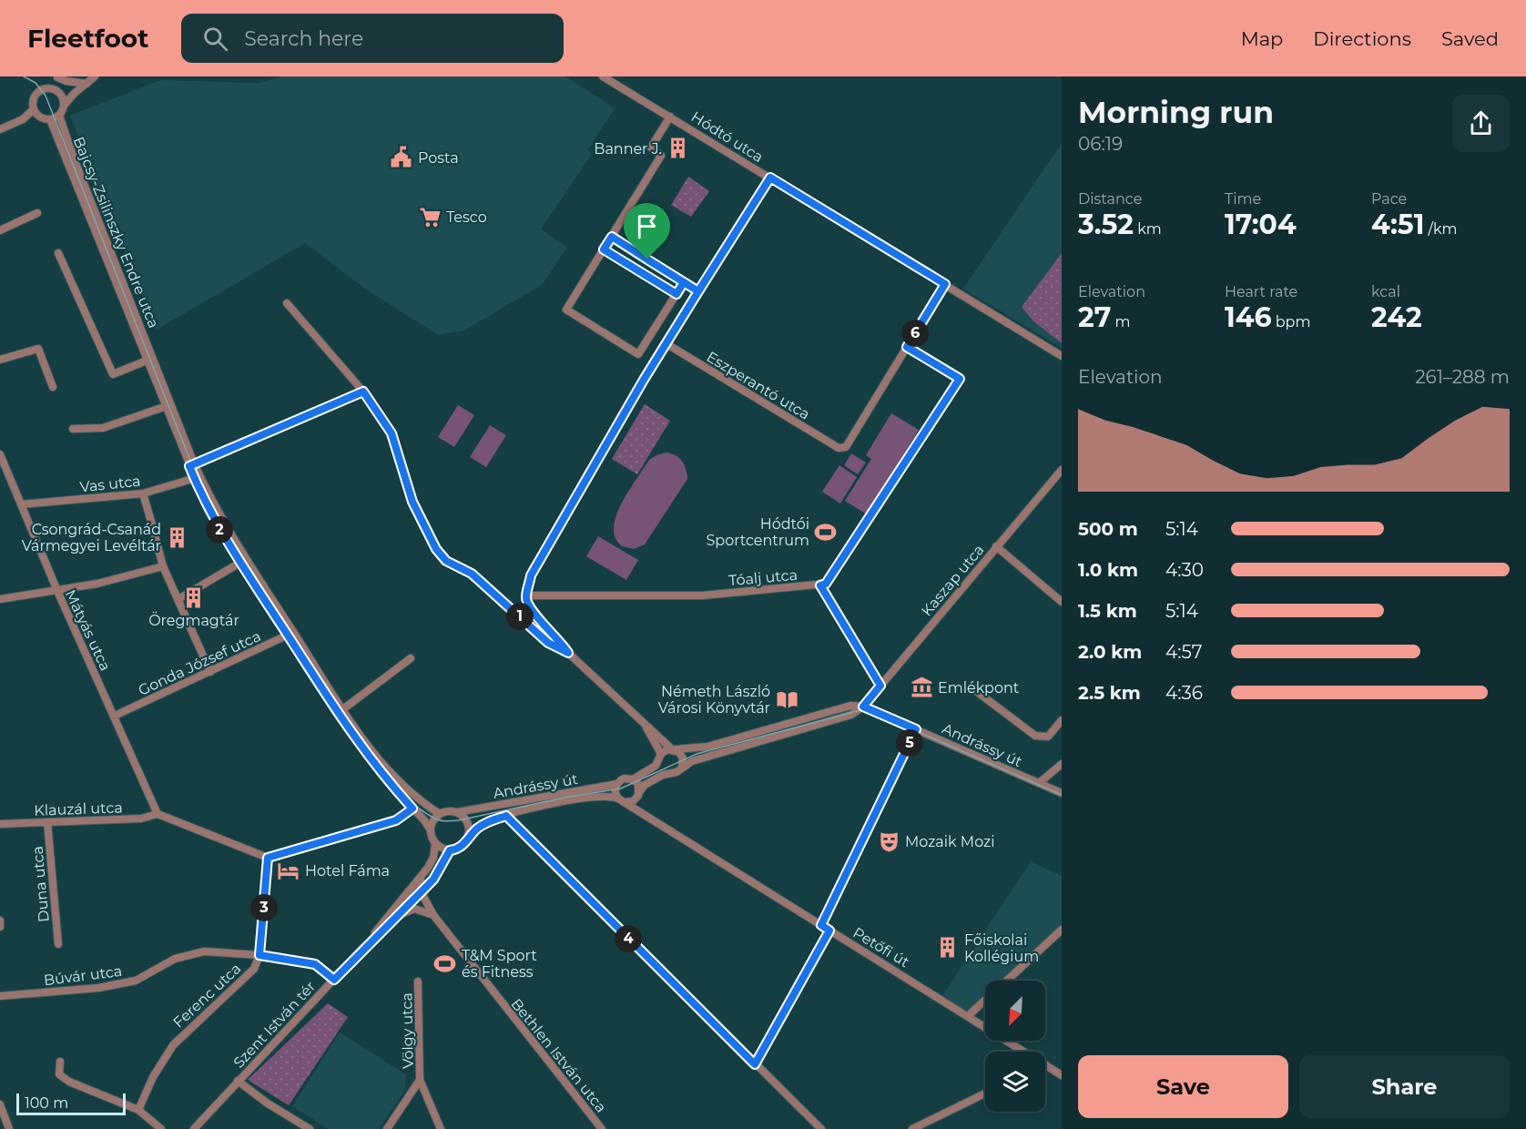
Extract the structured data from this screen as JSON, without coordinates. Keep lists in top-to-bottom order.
{
  "streets": {
    "street": [
      "Hódtó utca",
      "Bajcsy-Zsilinszky Endre utca",
      "Eszperantó utca",
      "Vas utca",
      "Tóalj utca",
      "Kaszap utca",
      "Mátyás utca",
      "Gonda József utca",
      "Andrássy út",
      "Klauzál utca",
      "Duna utca",
      "Petőfi út",
      "Búvár utca",
      "Ferenc utca",
      "Szent István tér",
      "Völgy utca",
      "Bethlen István utca"
    ]
  },
  "crossings": [
    ["Bajcsy-Zsilinszky Endre utca", "Vas utca"],
    ["Bajcsy-Zsilinszky Endre utca", "Gonda József utca"],
    ["Bajcsy-Zsilinszky Endre utca", "Andrássy út"],
    ["Bajcsy-Zsilinszky Endre utca", "Szent István tér"],
    ["Eszperantó utca", "Tóalj utca"],
    ["Vas utca", "Mátyás utca"],
    ["Kaszap utca", "Andrássy út"],
    ["Mátyás utca", "Gonda József utca"],
    ["Mátyás utca", "Klauzál utca"],
    ["Andrássy út", "Petőfi út"],
    ["Andrássy út", "Szent István tér"],
    ["Klauzál utca", "Duna utca"],
    ["Búvár utca", "Ferenc utca"],
    ["Búvár utca", "Szent István tér"],
    ["Szent István tér", "Bethlen István utca"]
  ],
  "places": {
    "building": [
      "Banner J.",
      "Csongrád-Csanád Vármegyei Levéltár",
      "Öregmagtár",
      "Főiskolai Kollégium"
    ],
    "public building": ["Posta"],
    "supermarket": ["Tesco"],
    "sports": ["Hódtói Sportcentrum", "T&M Sport és Fitness"],
    "museum": ["Emlékpont"],
    "library": ["Németh László Városi Könyvtár"],
    "theatre": ["Mozaik Mozi"],
    "hotel": ["Hotel Fáma"]
  },
  "scale_bar": "100 m",
  "north": "bottom left",
  "page": {
    "header": "Fleetfoot",
    "search": "Search here",
    "nav": ["Map", "Directions", "Saved"],
    "heading": ["Morning run", "06:19"],
    "stats": [
      ["Distance", "3.52 km"],
      ["Time", "17:04"],
      ["Pace", "4:51 /km"],
      ["Elevation", "27 m"],
      ["Heart rate", "146 bpm"],
      ["kcal", "242"]
    ],
    "pins": [
      "6",
      "2",
      "1",
      "5",
      "3",
      "4"
    ],
    "chart": ["Elevation", "261–288 m"],
    "list": [
      {
        "name": "500 m",
        "note": "5:14"
      },
      {
        "name": "1.0 km",
        "note": "4:30"
      },
      {
        "name": "1.5 km",
        "note": "5:14"
      },
      {
        "name": "2.0 km",
        "note": "4:57"
      },
      {
        "name": "2.5 km",
        "note": "4:36"
      }
    ],
    "buttons": ["Save", "Share"],
    "scale": "100 m"
  }
}
